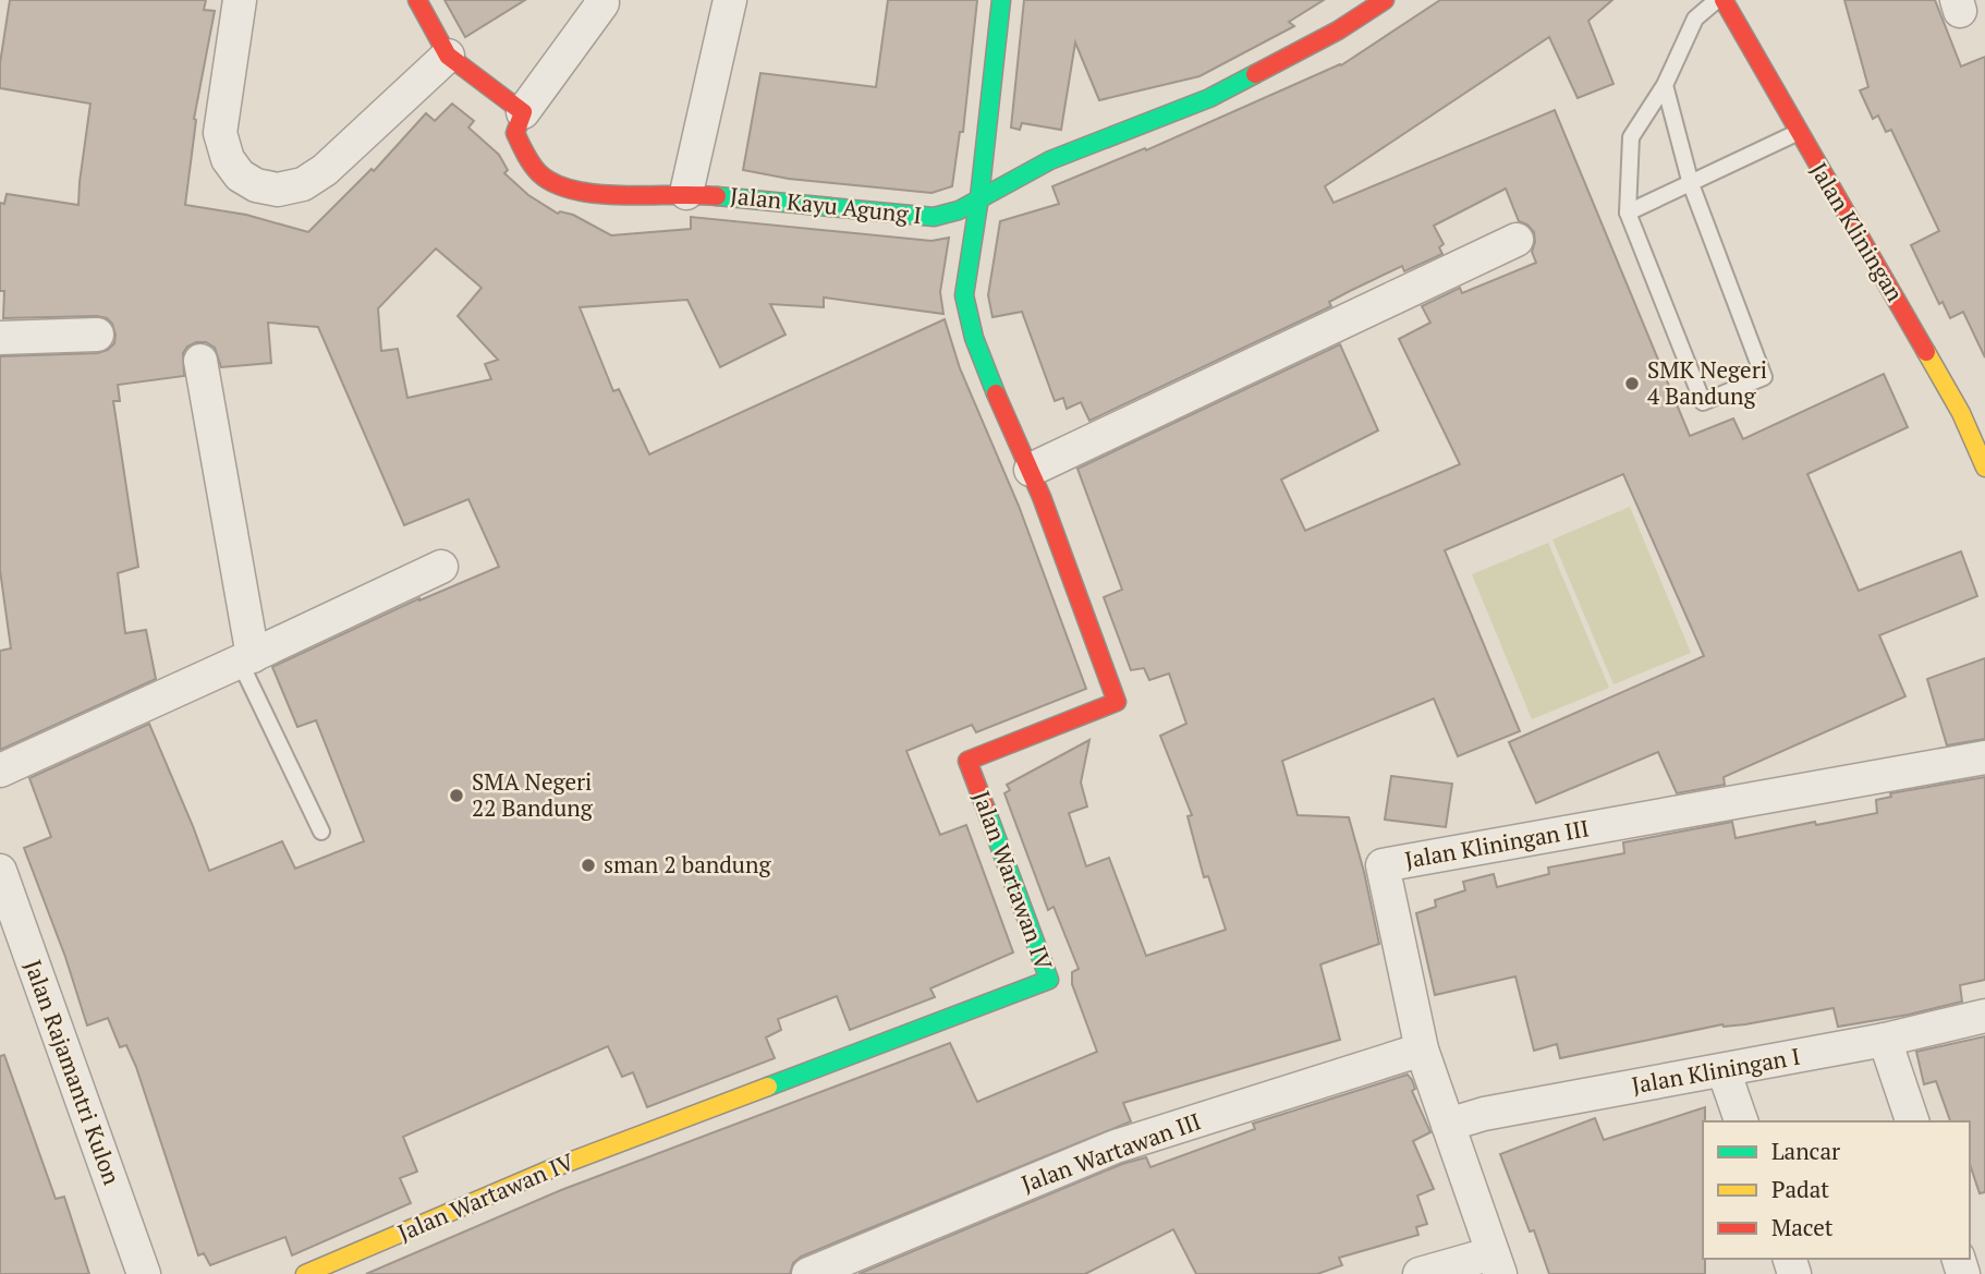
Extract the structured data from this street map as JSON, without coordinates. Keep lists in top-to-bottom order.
{
  "streets": {
    "street": [
      "Jalan Kayu Agung I",
      "Jalan Kliningan",
      "Jalan Kliningan III",
      "Jalan Wartawan IV",
      "Jalan Kliningan I",
      "Jalan Rajamantri Kulon",
      "Jalan Wartawan III"
    ]
  },
  "crossings": [
    ["Jalan Kayu Agung I", "Jalan Wartawan IV"],
    ["Jalan Kliningan III", "Jalan Kliningan I"],
    ["Jalan Kliningan III", "Jalan Wartawan III"]
  ],
  "places": ["SMK Negeri 4 Bandung", "SMA Negeri 22 Bandung", "sman 2 bandung"],
  "legend": ["Lancar", "Padat", "Macet"]
}
